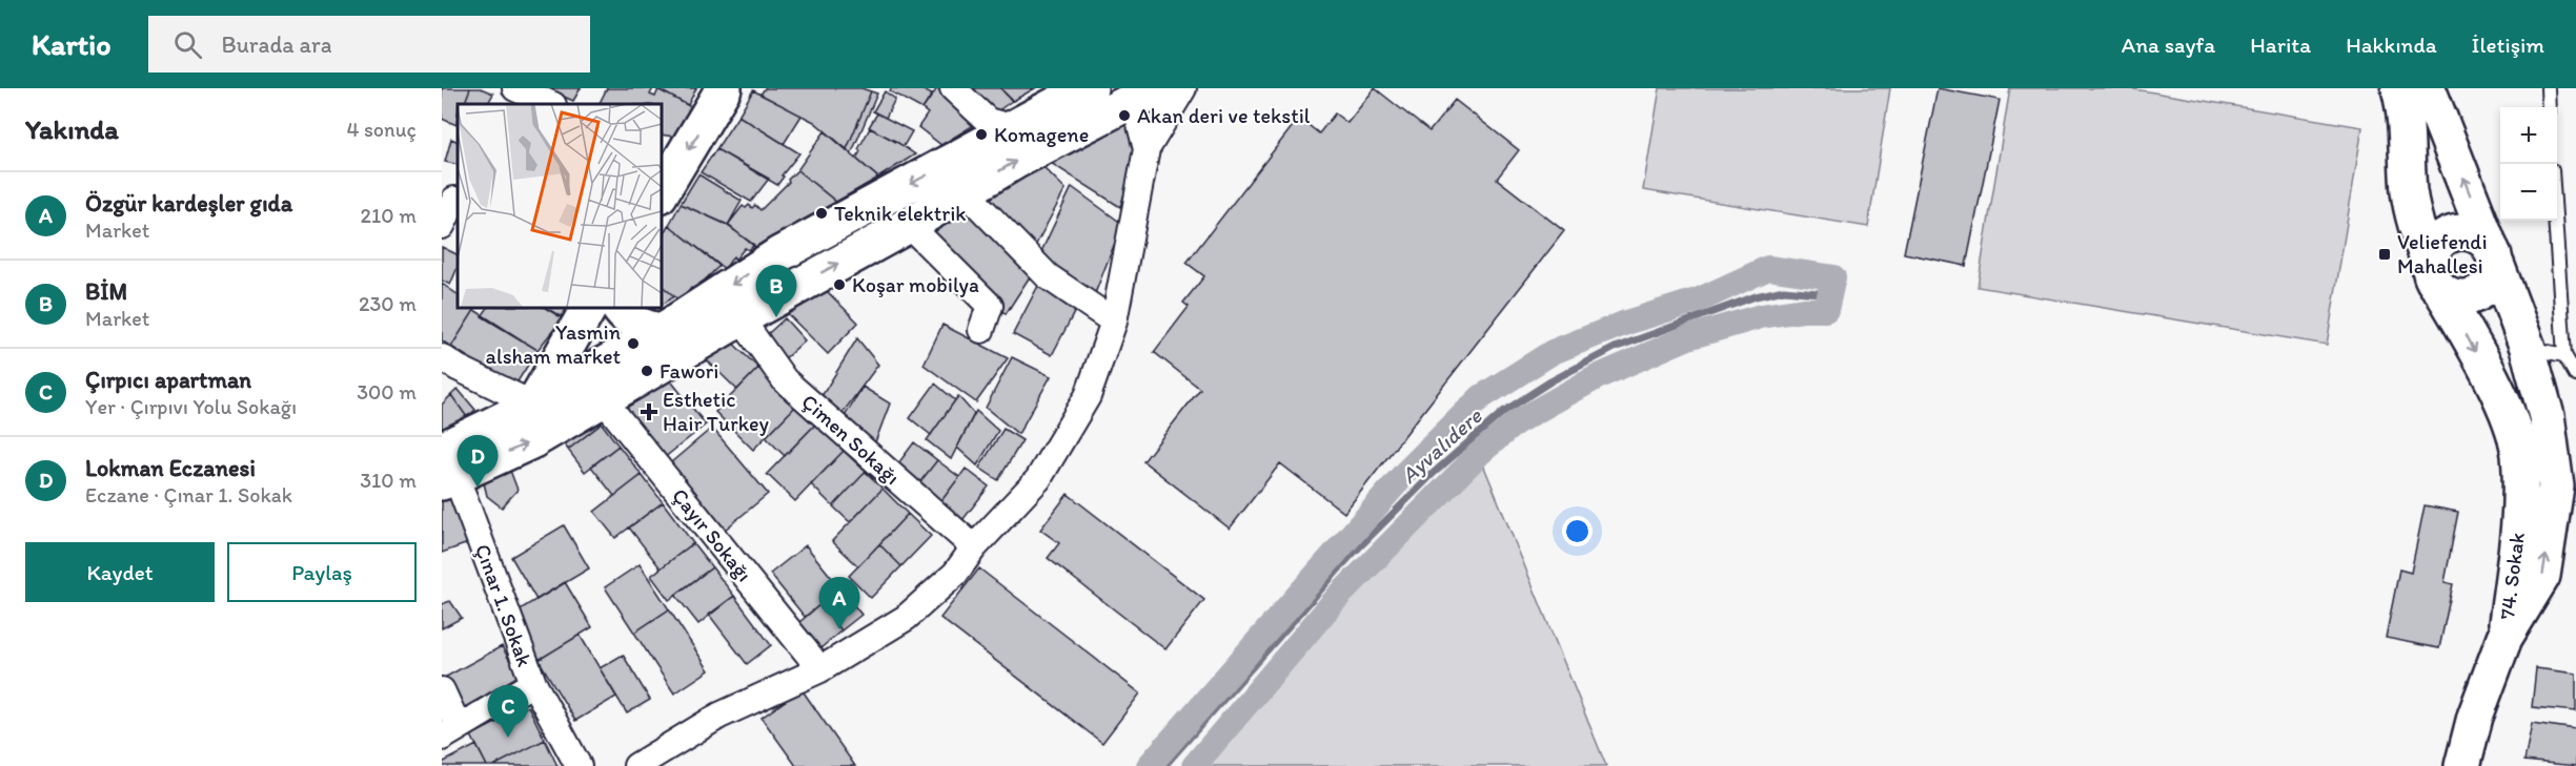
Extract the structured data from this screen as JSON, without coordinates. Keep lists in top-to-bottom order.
{
  "streets": {
    "main road": ["74. Sokak"],
    "street": ["Çimen Sokağı", "Çayır Sokağı", "Çınar 1. Sokak"]
  },
  "water": ["Ayvalıdere"],
  "places": {
    "other": [
      "Akan deri ve tekstil",
      "Komagene",
      "Teknik elektrik",
      "Koşar mobilya",
      "Yasmin alsham market",
      "Fawori"
    ],
    "transit": ["Veliefendi Mahallesi"],
    "health": ["Esthetic Hair Turkey"]
  },
  "page": {
    "header": "Kartio",
    "search": "Burada ara",
    "nav": [
      "Ana sayfa",
      "Harita",
      "Hakkında",
      "İletişim"
    ],
    "heading": ["Yakında", "4 sonuç"],
    "map_buttons": ["+", "−"],
    "list": [
      {
        "mark": "A",
        "name": "Özgür kardeşler gıda",
        "note": "Market",
        "value": "210 m"
      },
      {
        "mark": "B",
        "name": "BİM",
        "note": "Market",
        "value": "230 m"
      },
      {
        "mark": "C",
        "name": "Çırpıcı apartman",
        "note": "Yer · Çırpıvı Yolu Sokağı",
        "value": "300 m"
      },
      {
        "mark": "D",
        "name": "Lokman Eczanesi",
        "note": "Eczane · Çınar 1. Sokak",
        "value": "310 m"
      }
    ],
    "pins": [
      "B",
      "D",
      "A",
      "C"
    ],
    "buttons": ["Kaydet", "Paylaş"]
  }
}
